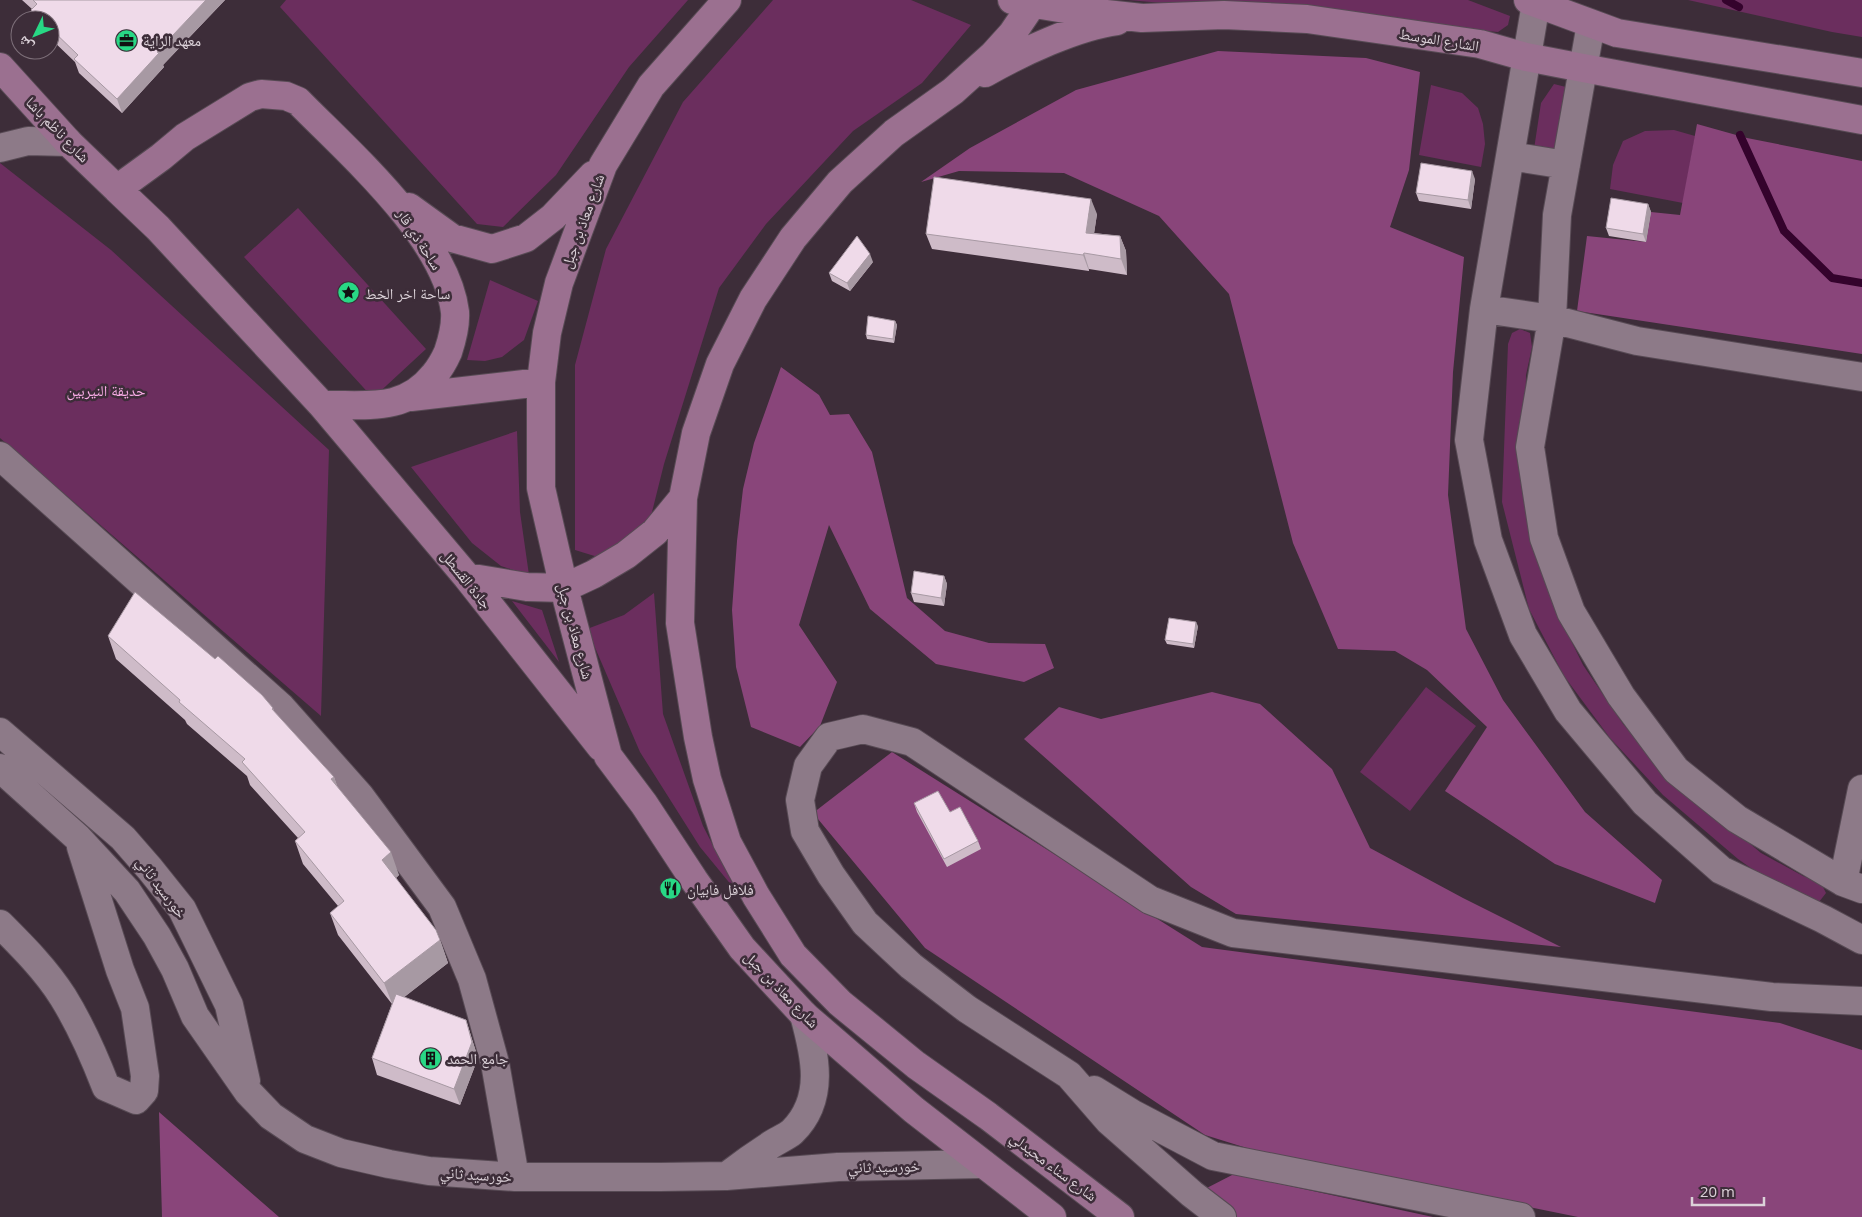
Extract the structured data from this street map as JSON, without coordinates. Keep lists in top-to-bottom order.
{
  "streets": {
    "main road": [
      "الشارع الموسط",
      "شارع ناظم باشا",
      "شارع معاذ بن جبل",
      "ساحة ذي قار",
      "جادة القسطل",
      "شارع سناء محيدلي"
    ],
    "street": ["خورسيد ثاني"]
  },
  "crossings": [
    ["شارع ناظم باشا", "ساحة ذي قار"],
    ["شارع معاذ بن جبل", "جادة القسطل"],
    ["شارع معاذ بن جبل", "خورسيد ثاني"],
    ["ساحة ذي قار", "جادة القسطل"]
  ],
  "parks": ["حديقة النيربين"],
  "places": {
    "office": ["معهد الراية"],
    "place": ["ساحة اخر الخط"],
    "restaurant": ["فلافل فابيان"],
    "building": ["جامع الحمد"]
  },
  "scale_bar": "20 m",
  "north": "bottom left"
}
